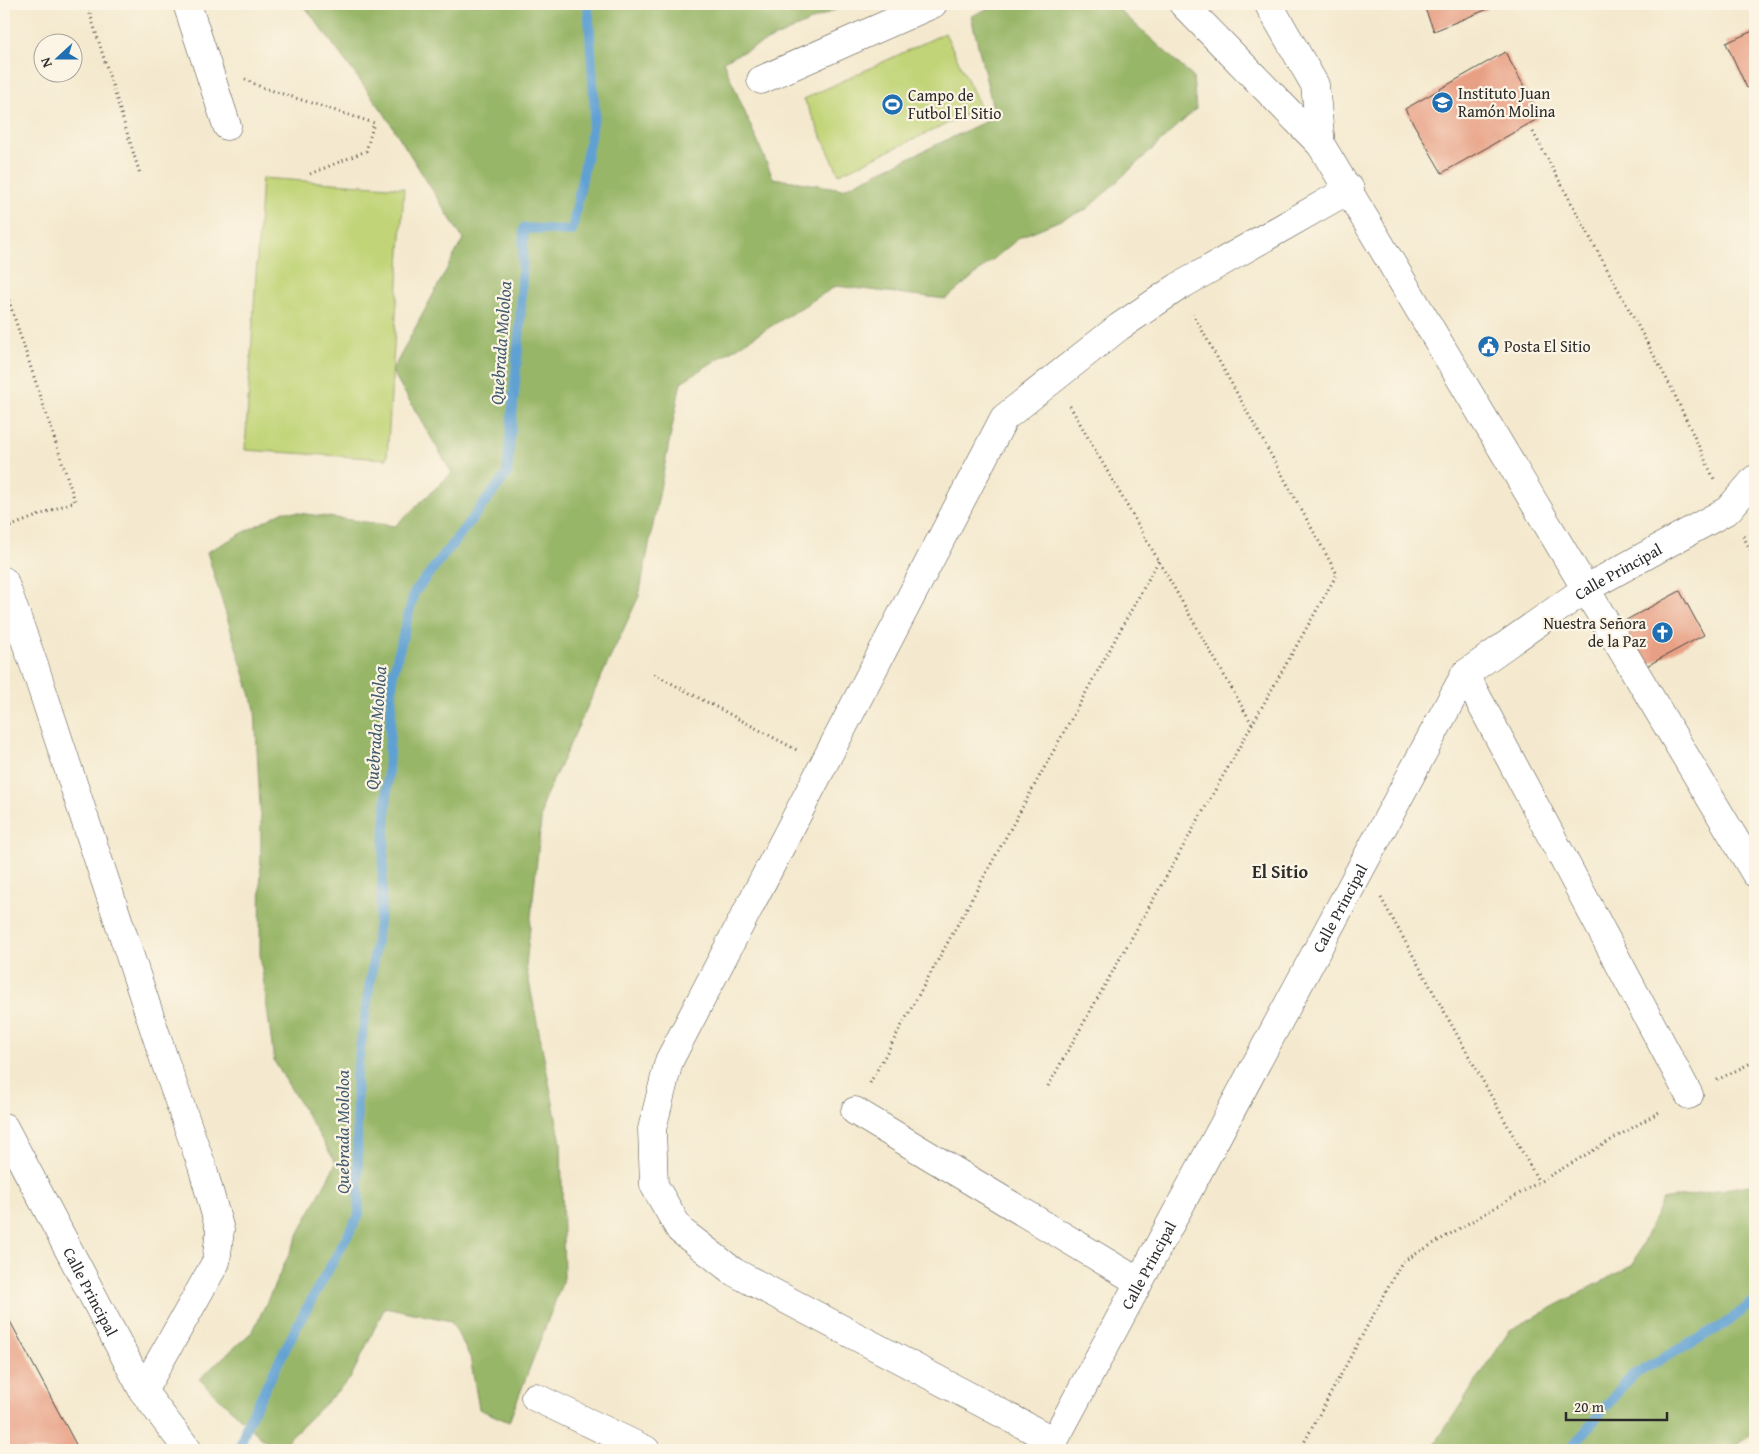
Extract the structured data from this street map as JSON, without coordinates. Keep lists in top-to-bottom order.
{
  "streets": {
    "street": ["Calle Principal"]
  },
  "districts": ["El Sitio"],
  "water": ["Quebrada Mololoa"],
  "places": {
    "school or university": ["Instituto Juan Ramón Molina"],
    "sports": ["Campo de Futbol El Sitio"],
    "public building": ["Posta El Sitio"],
    "church": ["Nuestra Señora de la Paz"]
  },
  "scale_bar": "20 m",
  "north": "left"
}
